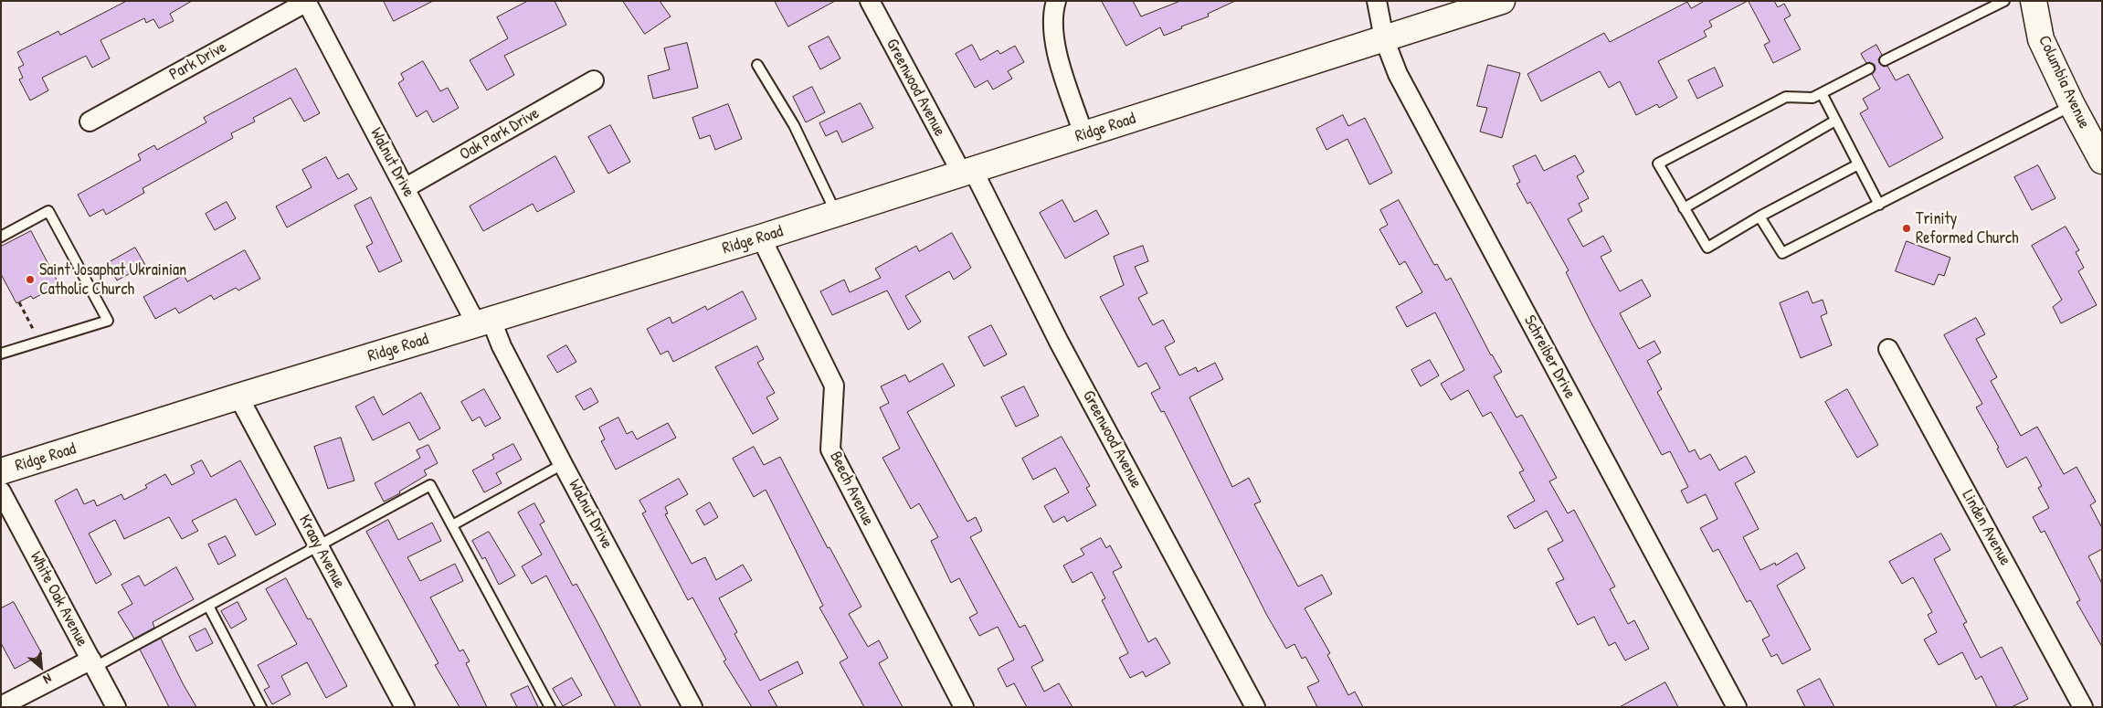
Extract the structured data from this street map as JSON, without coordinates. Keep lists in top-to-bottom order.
{
  "streets": {
    "main road": ["Columbia Avenue", "Ridge Road"],
    "street": [
      "Park Drive",
      "Greenwood Avenue",
      "Oak Park Drive",
      "Walnut Drive",
      "Schreiber Drive",
      "Beech Avenue",
      "Linden Avenue",
      "Kraay Avenue",
      "White Oak Avenue"
    ]
  },
  "crossings": [
    ["Park Drive", "Walnut Drive"],
    ["Greenwood Avenue", "Ridge Road"],
    ["Ridge Road", "Walnut Drive"],
    ["Ridge Road", "Schreiber Drive"],
    ["Ridge Road", "Beech Avenue"],
    ["Ridge Road", "Kraay Avenue"],
    ["Oak Park Drive", "Walnut Drive"]
  ],
  "places": ["Trinity Reformed Church", "Saint Josaphat Ukrainian Catholic Church"],
  "north": "bottom right"
}
